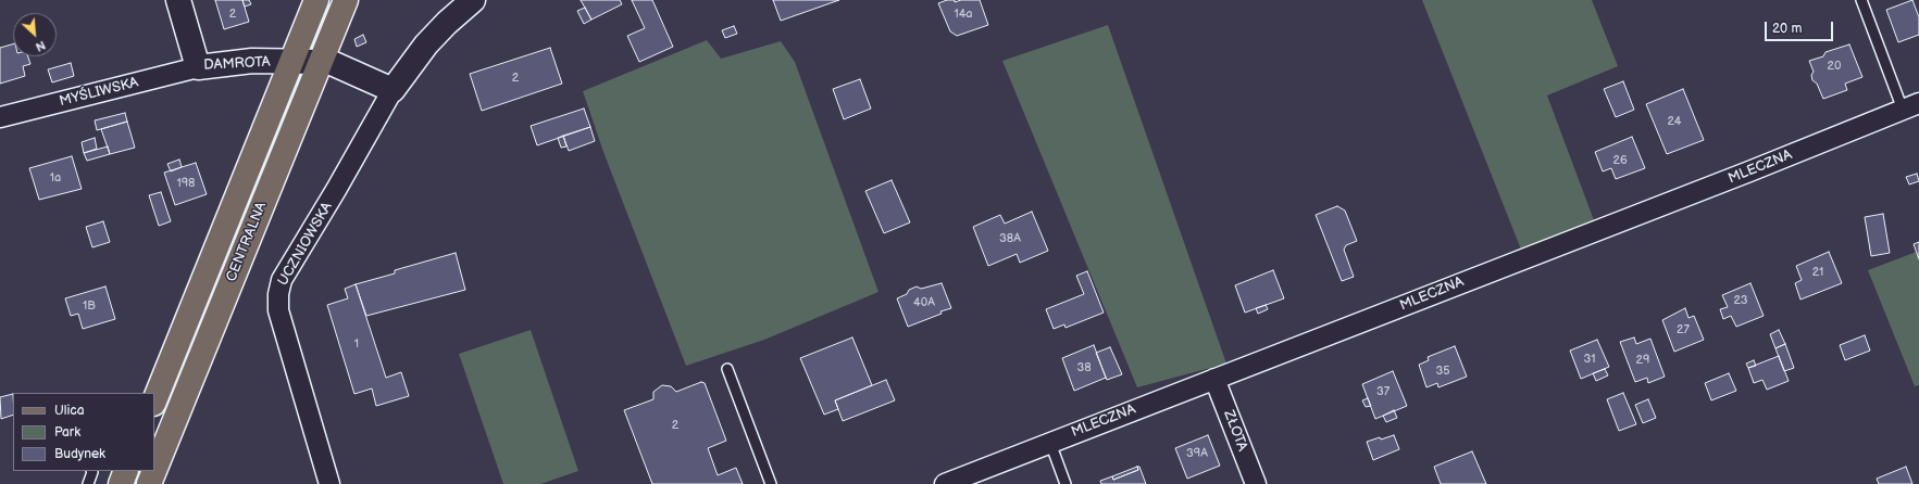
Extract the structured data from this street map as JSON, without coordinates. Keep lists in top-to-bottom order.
{
  "streets": {
    "main road": ["CENTRALNA"],
    "street": [
      "DAMROTA",
      "MYŚLIWSKA",
      "MLECZNA",
      "UCZNIOWSKA",
      "ZŁOTA"
    ]
  },
  "crossings": [
    ["DAMROTA", "MYŚLIWSKA"],
    ["DAMROTA", "CENTRALNA"],
    ["DAMROTA", "UCZNIOWSKA"],
    ["MLECZNA", "ZŁOTA"]
  ],
  "house_numbers": [
    "2",
    "14a",
    "20",
    "2",
    "24",
    "26",
    "1a",
    "198",
    "38A",
    "21",
    "23",
    "40A",
    "1B",
    "27",
    "1",
    "31",
    "29",
    "38",
    "35",
    "37",
    "2",
    "39A"
  ],
  "legend": ["Ulica", "Park", "Budynek"],
  "scale_bar": "20 m",
  "north": "bottom right"
}
